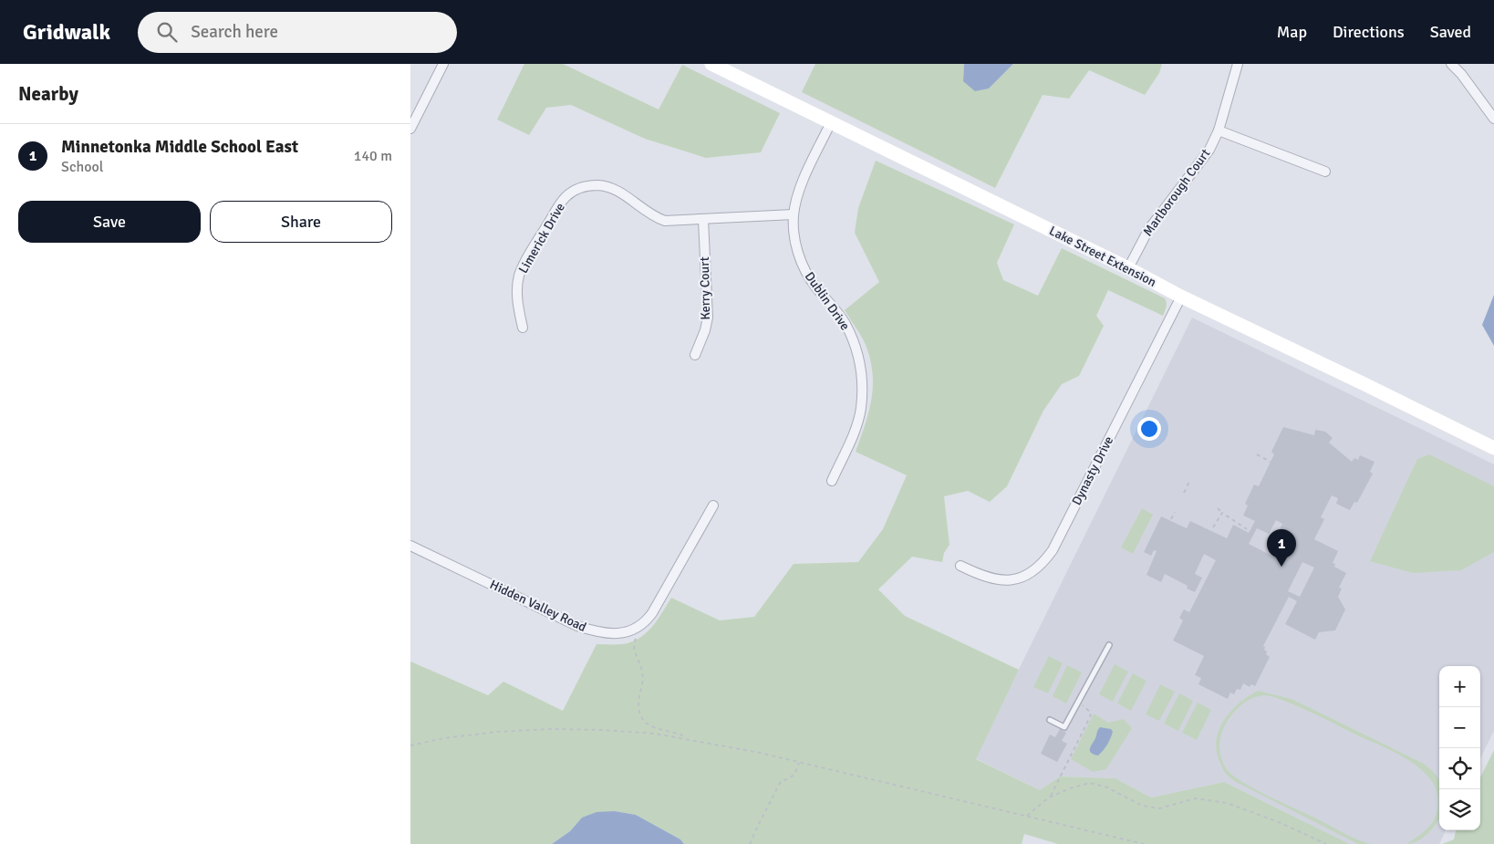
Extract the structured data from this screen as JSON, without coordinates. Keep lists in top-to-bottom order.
{
  "streets": {
    "street": [
      "Marlborough Court",
      "Limerick Drive",
      "Lake Street Extension",
      "Kerry Court",
      "Dublin Drive",
      "Dynasty Drive",
      "Hidden Valley Road"
    ]
  },
  "crossings": [
    ["Marlborough Court", "Lake Street Extension"],
    ["Limerick Drive", "Kerry Court"],
    ["Limerick Drive", "Dublin Drive"],
    ["Lake Street Extension", "Dublin Drive"],
    ["Lake Street Extension", "Dynasty Drive"]
  ],
  "page": {
    "header": "Gridwalk",
    "search": "Search here",
    "nav": ["Map", "Directions", "Saved"],
    "heading": "Nearby",
    "list": [
      {
        "mark": "1",
        "name": "Minnetonka Middle School East",
        "note": "School",
        "value": "140 m"
      }
    ],
    "buttons": ["Save", "Share"],
    "pins": "1",
    "map_buttons": ["+", "−"]
  }
}
